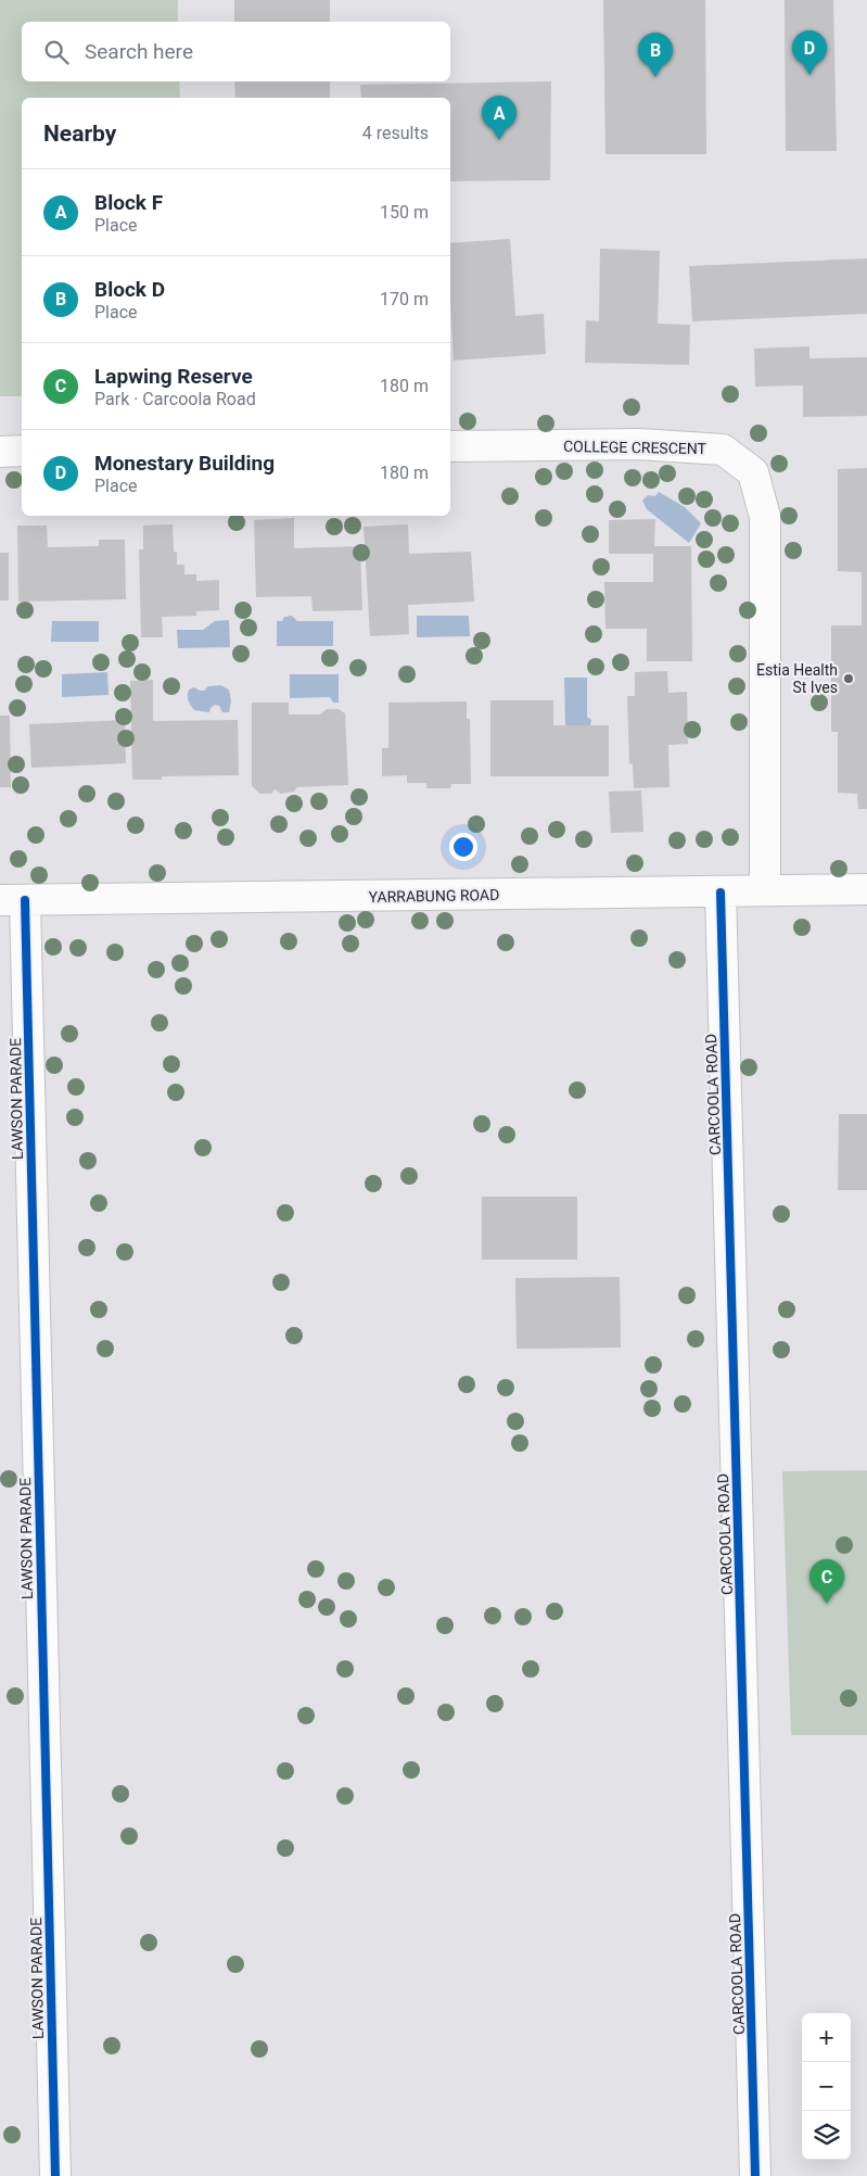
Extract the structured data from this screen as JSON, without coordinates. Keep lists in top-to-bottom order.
{
  "streets": {
    "street": [
      "COLLEGE CRESCENT",
      "YARRABUNG ROAD",
      "CARCOOLA ROAD",
      "LAWSON PARADE"
    ]
  },
  "crossings": [
    ["COLLEGE CRESCENT", "YARRABUNG ROAD"],
    ["YARRABUNG ROAD", "CARCOOLA ROAD"],
    ["YARRABUNG ROAD", "LAWSON PARADE"]
  ],
  "places": ["Estia Health St Ives"],
  "page": {
    "search": "Search here",
    "pins": [
      "D",
      "B",
      "A",
      "C"
    ],
    "heading": ["Nearby", "4 results"],
    "list": [
      {
        "mark": "A",
        "name": "Block F",
        "note": "Place",
        "value": "150 m"
      },
      {
        "mark": "B",
        "name": "Block D",
        "note": "Place",
        "value": "170 m"
      },
      {
        "mark": "C",
        "name": "Lapwing Reserve",
        "note": "Park · Carcoola Road",
        "value": "180 m"
      },
      {
        "mark": "D",
        "name": "Monestary Building",
        "note": "Place",
        "value": "180 m"
      }
    ],
    "map_buttons": ["+", "−"]
  }
}
